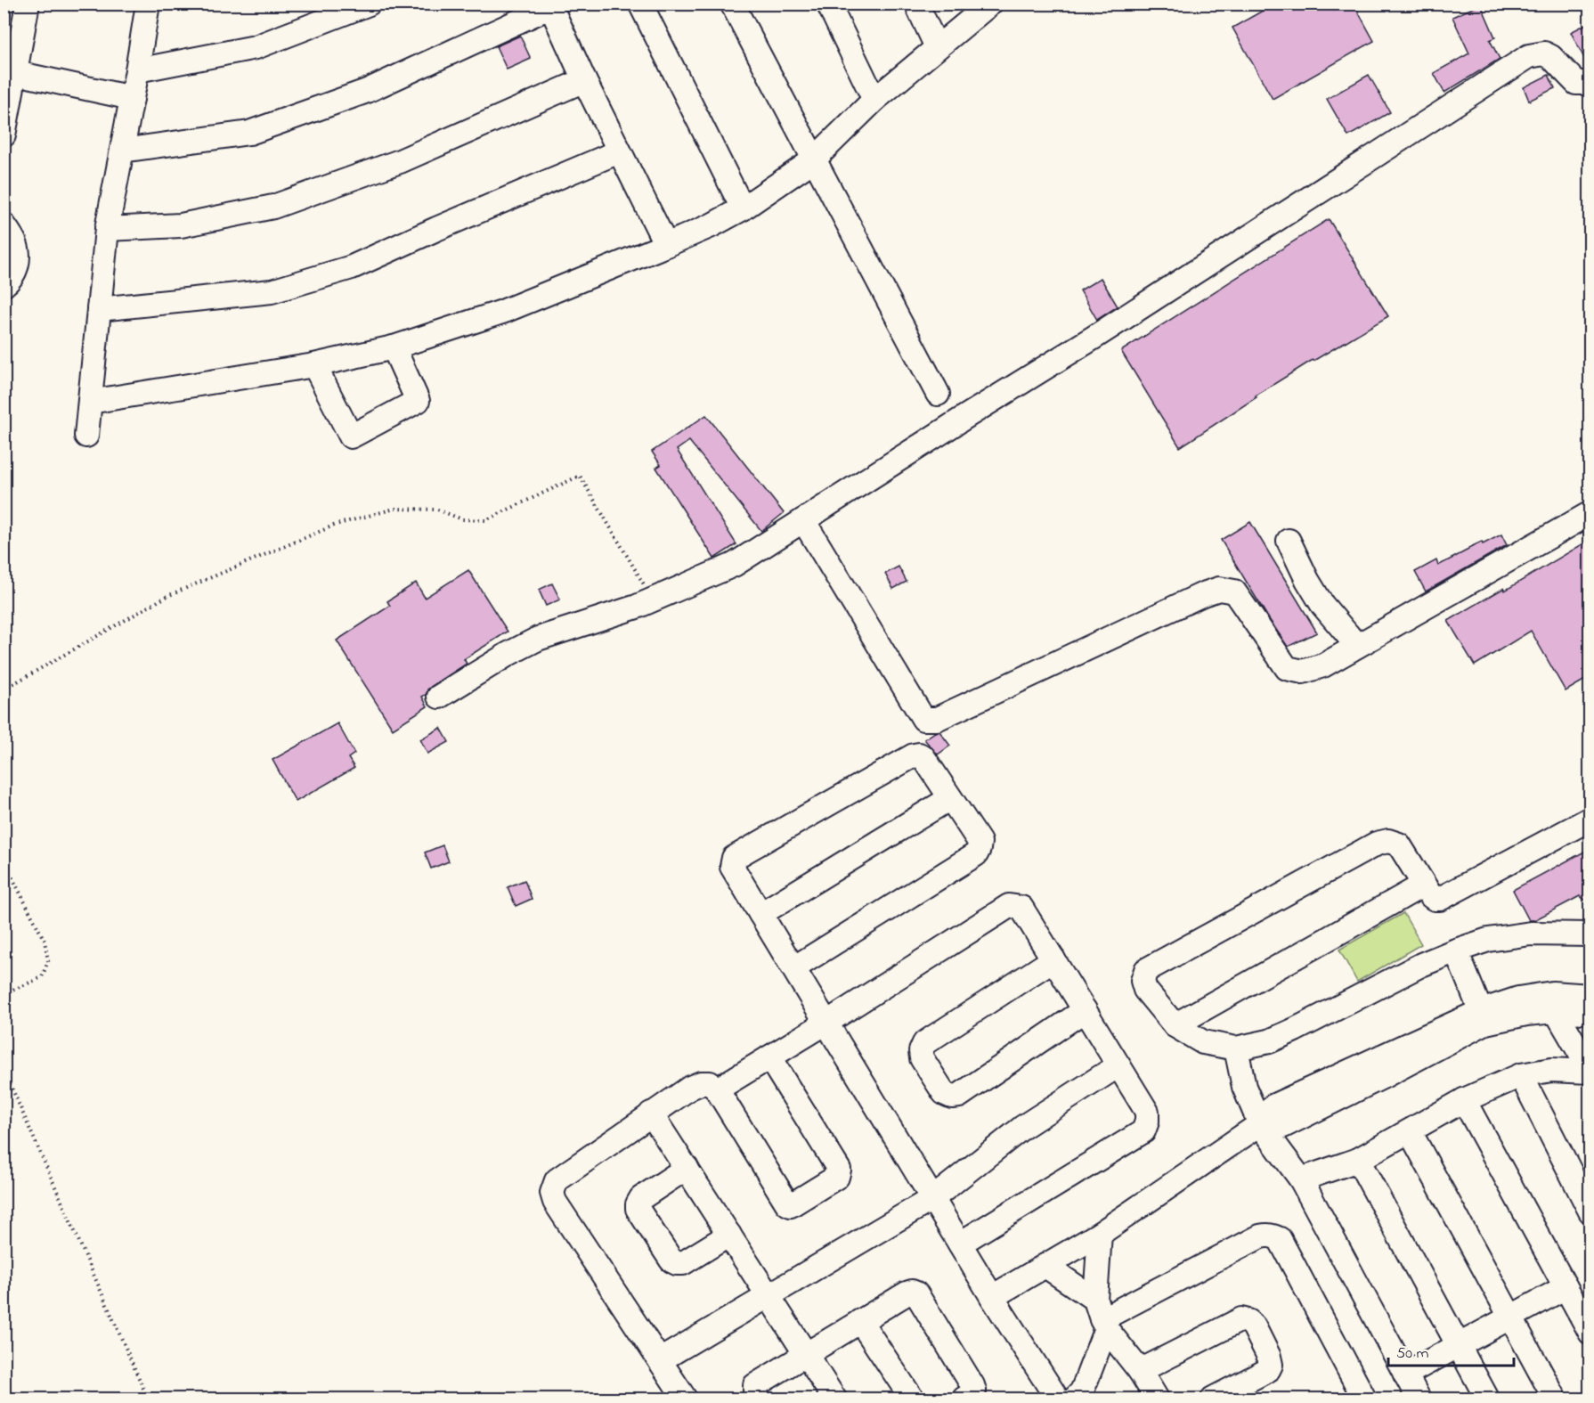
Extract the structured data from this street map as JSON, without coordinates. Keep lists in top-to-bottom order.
{
  "scale_bar": "50 m"
}
